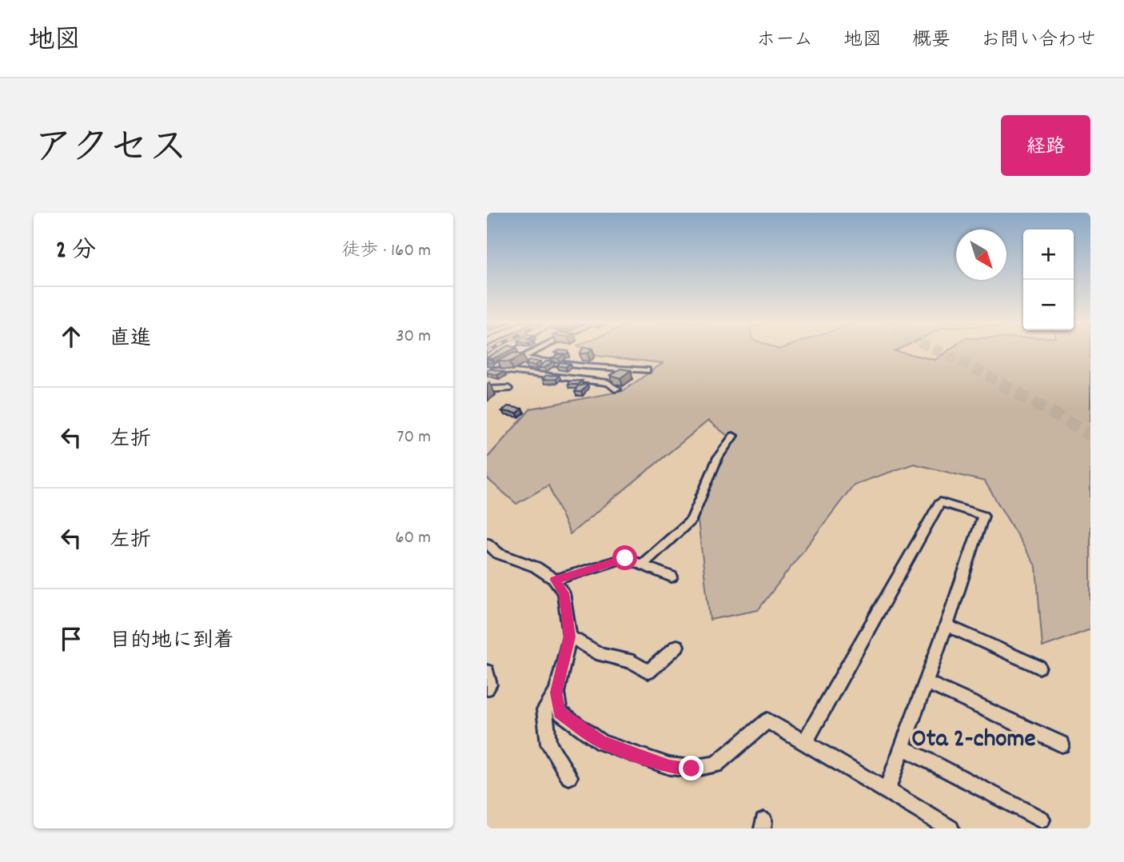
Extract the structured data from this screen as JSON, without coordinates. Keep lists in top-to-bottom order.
{
  "districts": ["Ota 2-chome"],
  "north": "bottom right",
  "page": {
    "header": "地図",
    "nav": [
      "ホーム",
      "地図",
      "概要",
      "お問い合わせ"
    ],
    "title": "アクセス",
    "buttons": "経路",
    "heading": ["2 分", "徒歩 · 160 m"],
    "map_buttons": ["+", "−"],
    "list": [
      ["直進", "30 m"],
      ["左折", "70 m"],
      ["左折", "60 m"],
      "目的地に到着"
    ]
  }
}
